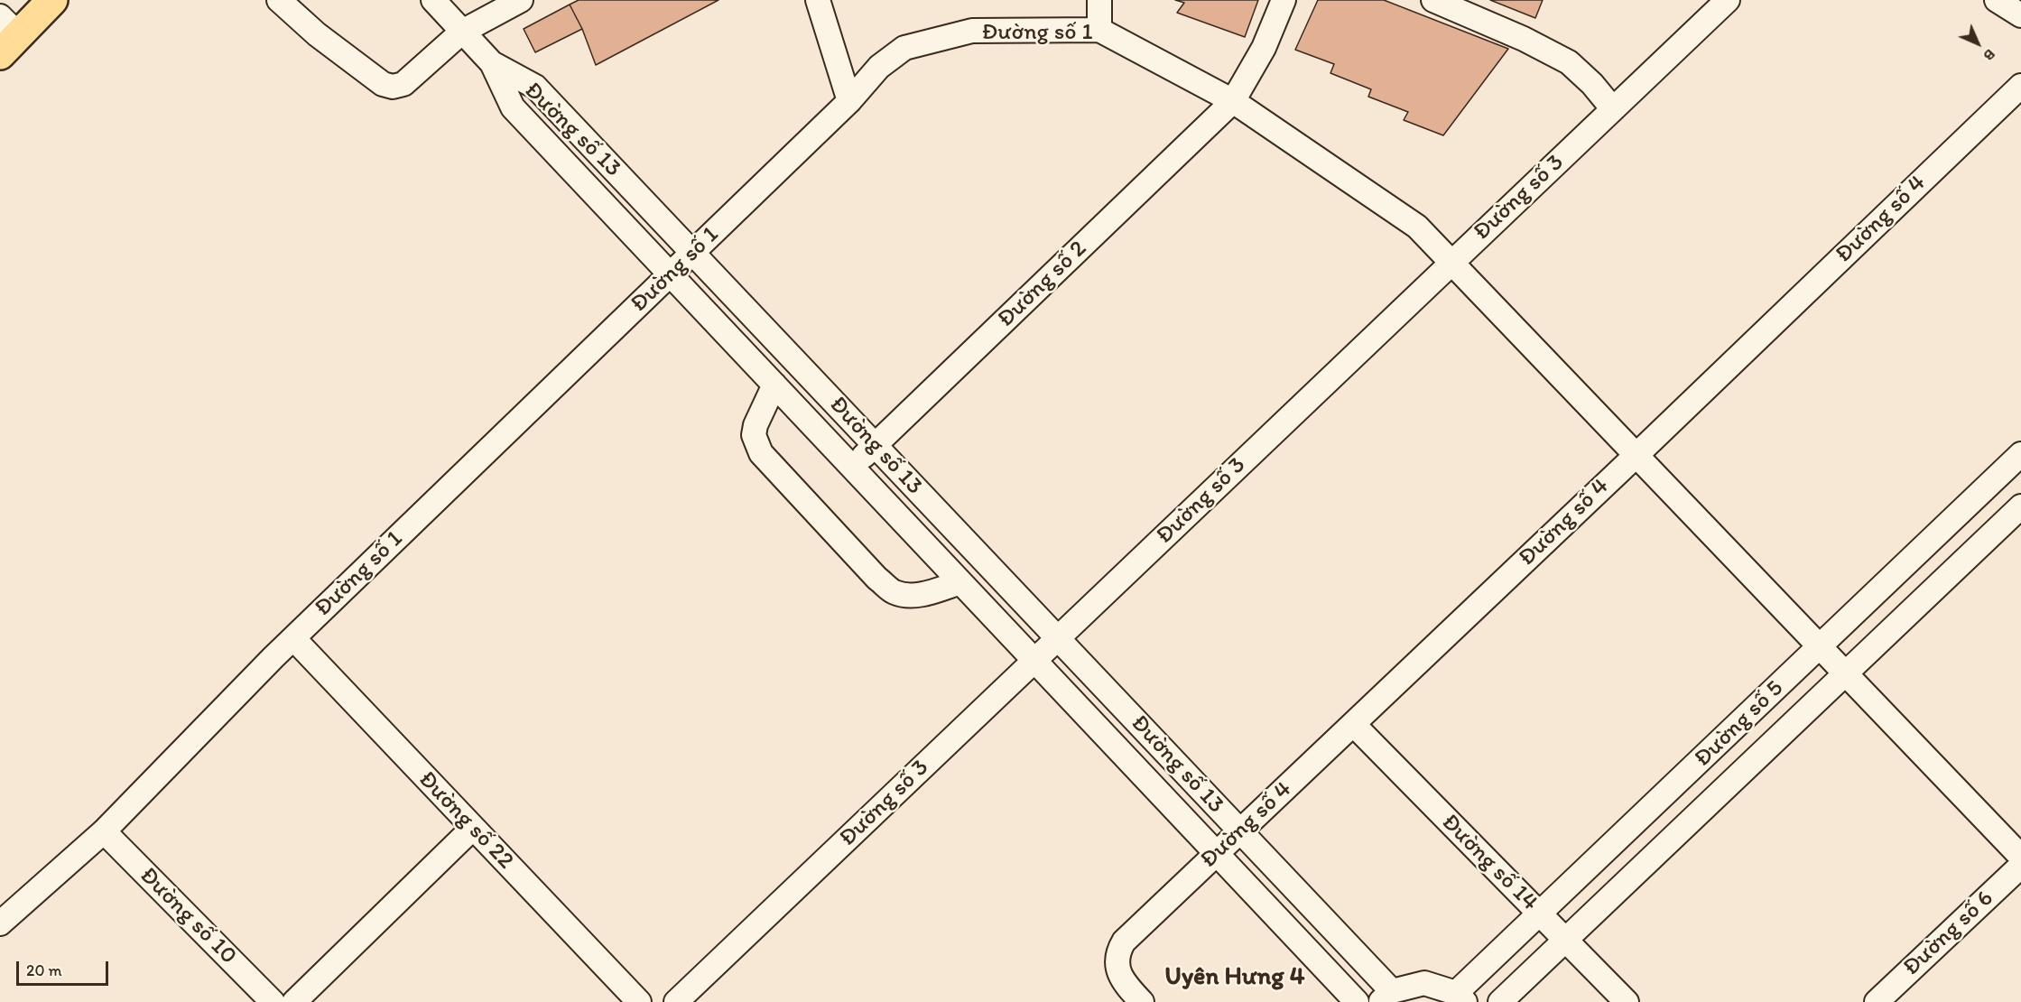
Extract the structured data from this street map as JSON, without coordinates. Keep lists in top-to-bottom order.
{
  "streets": {
    "street": [
      "Đường số 1",
      "Đường số 13",
      "Đường số 3",
      "Đường số 4",
      "Đường số 2",
      "Đường số 5",
      "Đường số 22",
      "Đường số 14",
      "Đường số 10",
      "Đường số 6"
    ]
  },
  "crossings": [
    ["Đường số 1", "Đường số 13"],
    ["Đường số 1", "Đường số 3"],
    ["Đường số 1", "Đường số 4"],
    ["Đường số 1", "Đường số 2"],
    ["Đường số 1", "Đường số 5"],
    ["Đường số 1", "Đường số 22"],
    ["Đường số 1", "Đường số 10"],
    ["Đường số 13", "Đường số 3"],
    ["Đường số 13", "Đường số 4"],
    ["Đường số 13", "Đường số 2"],
    ["Đường số 4", "Đường số 14"],
    ["Đường số 5", "Đường số 14"]
  ],
  "districts": ["Uyên Hưng 4"],
  "scale_bar": "20 m",
  "north": "bottom right"
}
